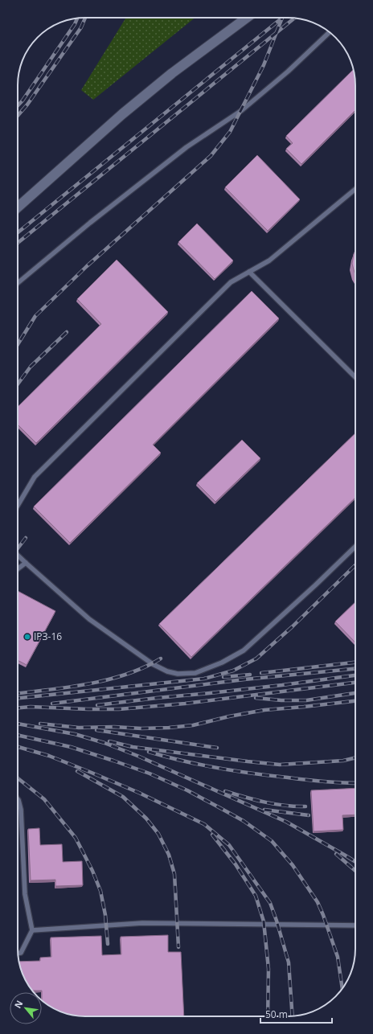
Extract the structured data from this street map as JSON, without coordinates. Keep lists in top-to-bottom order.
{
  "places": ["ІРЗ-16"],
  "scale_bar": "50 m",
  "north": "top left"
}
